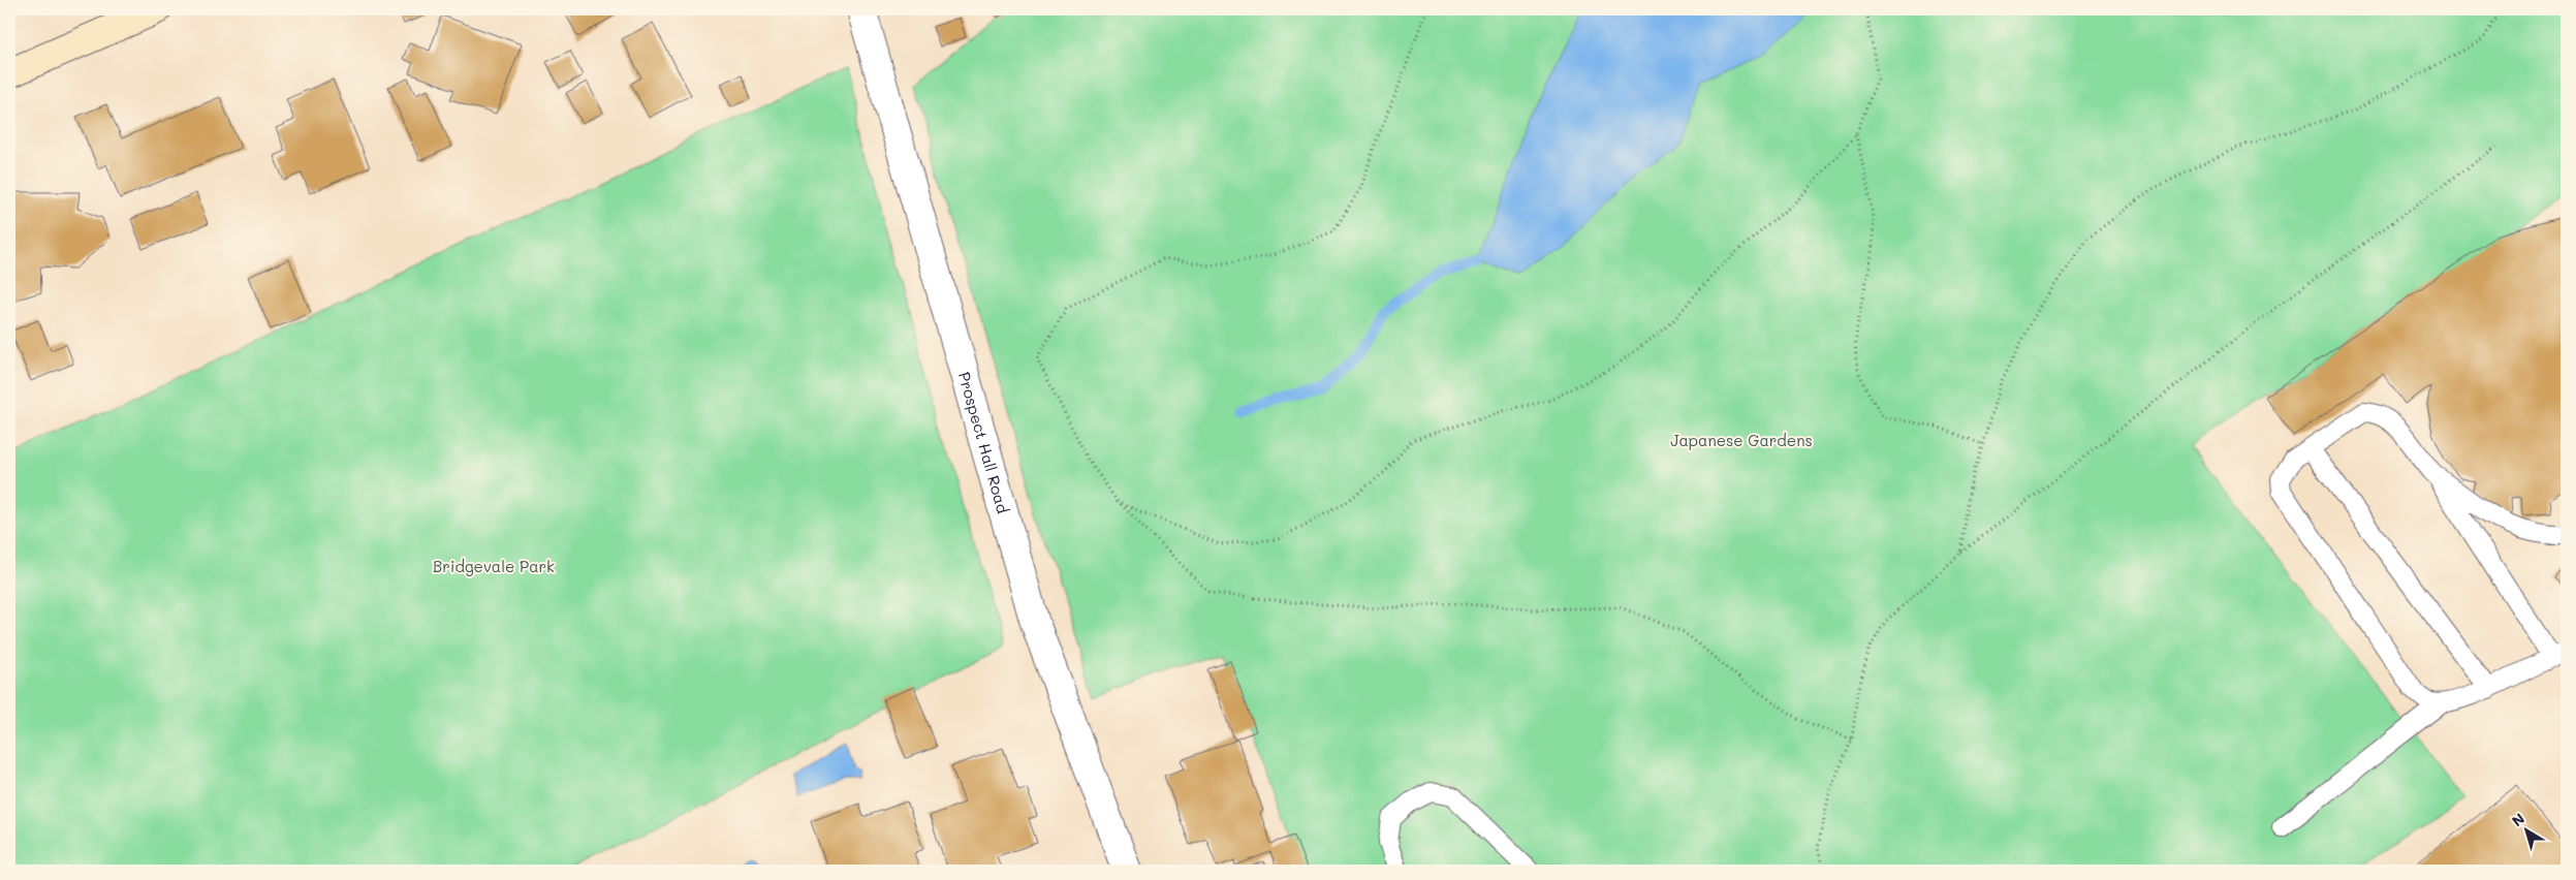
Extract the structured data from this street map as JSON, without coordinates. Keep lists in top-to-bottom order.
{
  "streets": {
    "street": ["Prospect Hall Road"]
  },
  "parks": ["Japanese Gardens", "Bridgevale Park"],
  "north": "top left"
}
